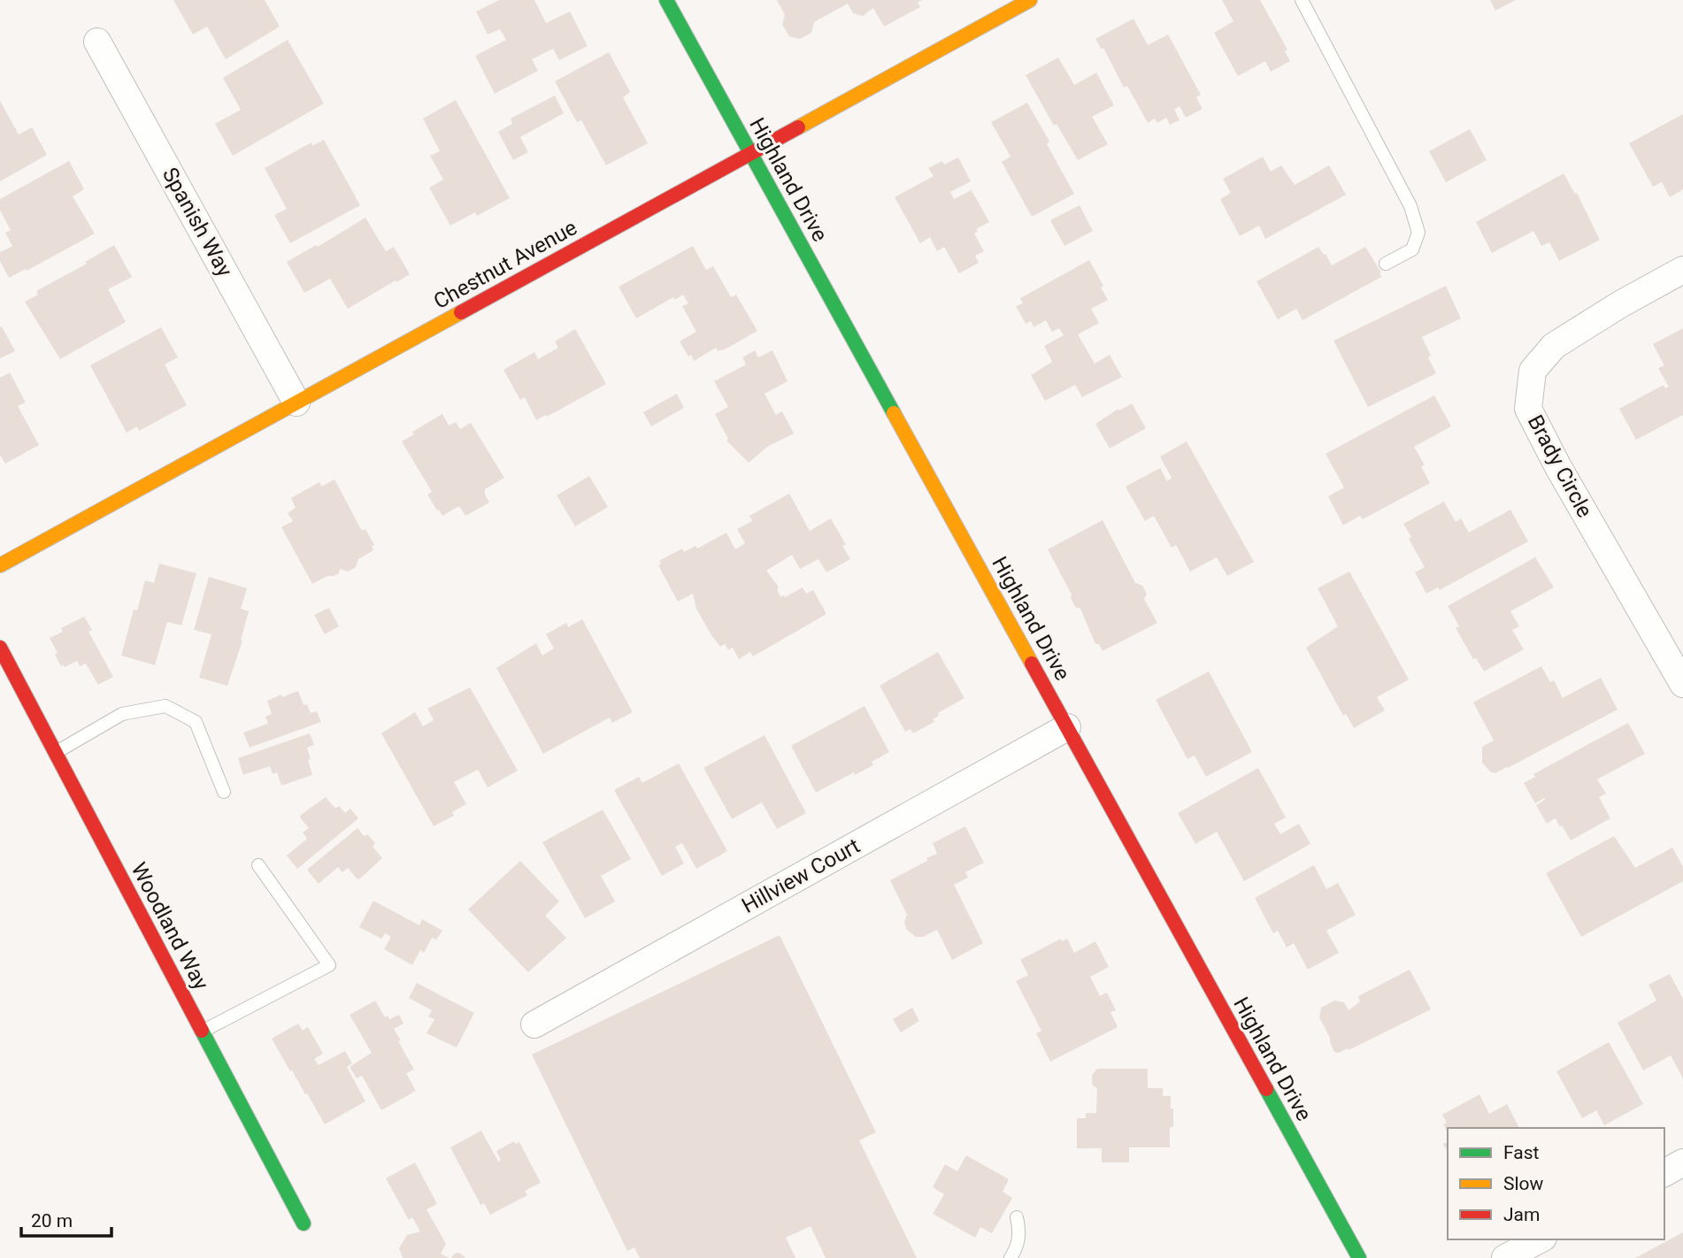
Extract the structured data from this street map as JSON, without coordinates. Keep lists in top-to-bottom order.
{
  "streets": {
    "street": [
      "Highland Drive",
      "Spanish Way",
      "Chestnut Avenue",
      "Brady Circle",
      "Hillview Court",
      "Woodland Way"
    ]
  },
  "crossings": [
    ["Highland Drive", "Chestnut Avenue"],
    ["Highland Drive", "Hillview Court"],
    ["Spanish Way", "Chestnut Avenue"]
  ],
  "legend": ["Fast", "Slow", "Jam"],
  "scale_bar": "20 m"
}
